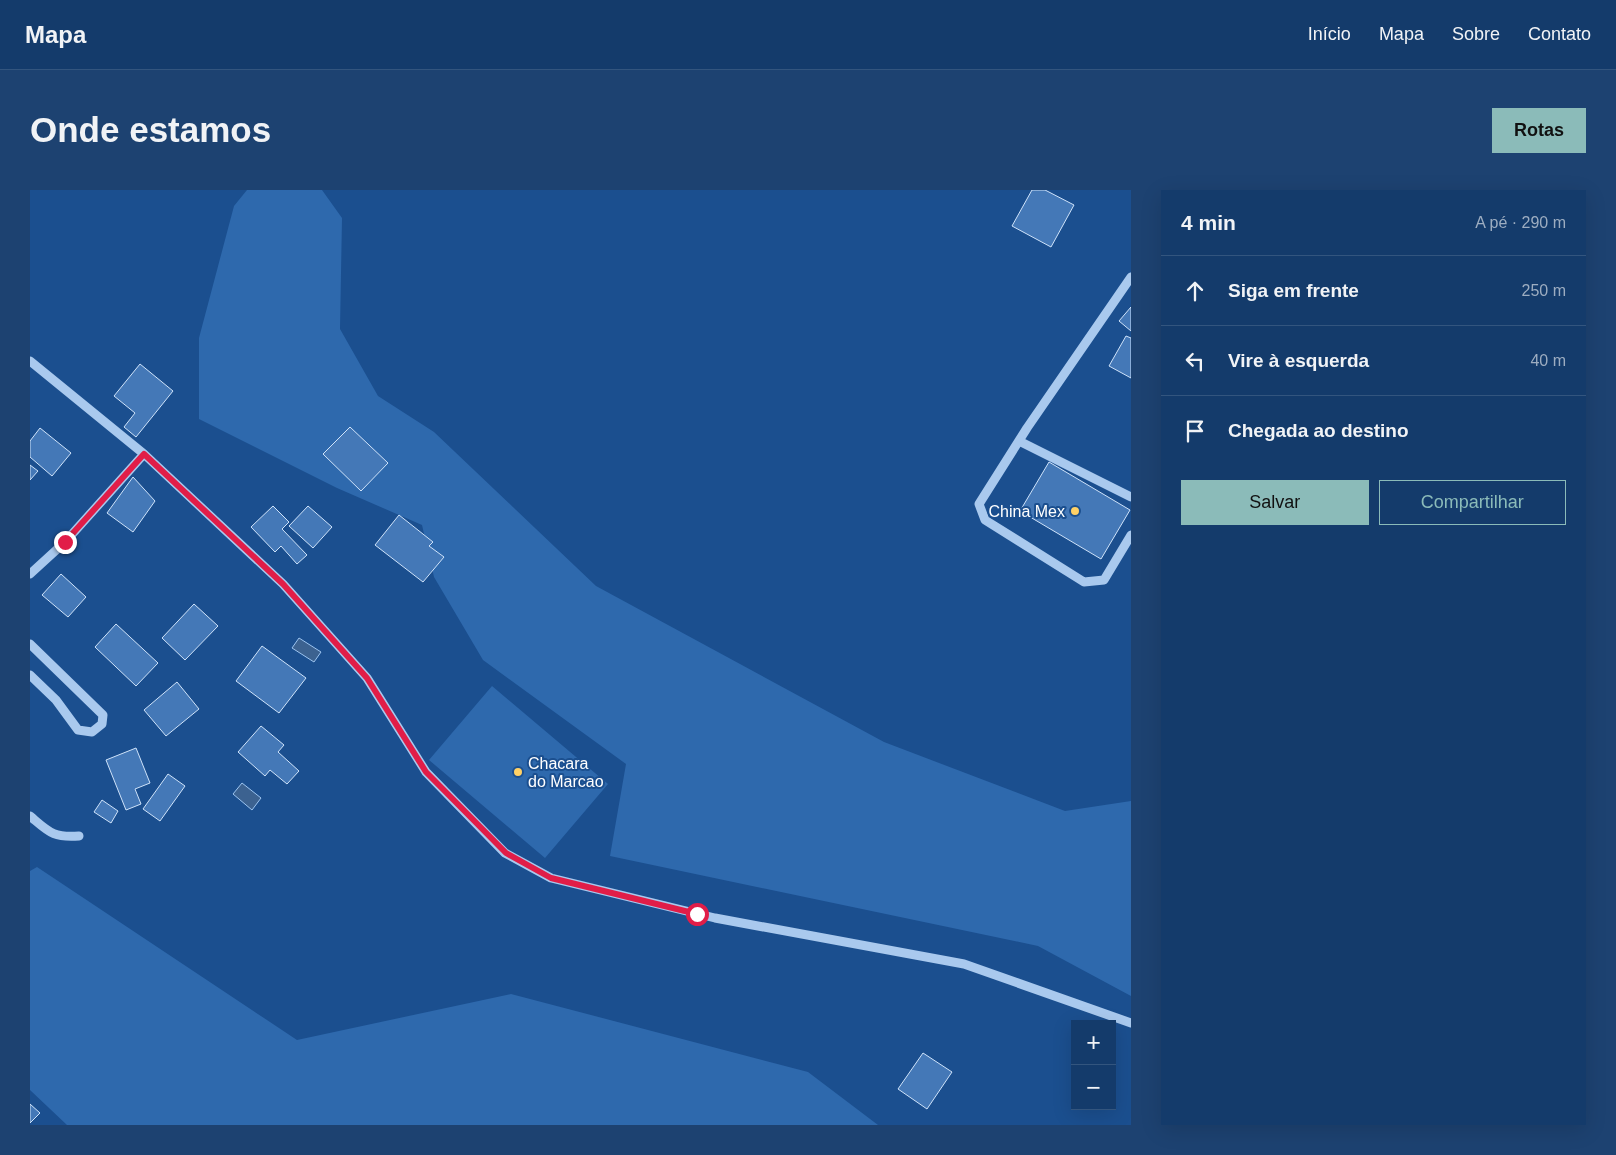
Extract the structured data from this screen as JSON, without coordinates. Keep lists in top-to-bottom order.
{
  "places": ["China Mex", "Chacara do Marcao"],
  "page": {
    "header": "Mapa",
    "nav": [
      "Início",
      "Mapa",
      "Sobre",
      "Contato"
    ],
    "buttons": [
      "Rotas",
      ["Salvar", "Compartilhar"]
    ],
    "title": "Onde estamos",
    "heading": ["4 min", "A pé · 290 m"],
    "list": [
      ["Siga em frente", "250 m"],
      ["Vire à esquerda", "40 m"],
      "Chegada ao destino"
    ],
    "map_buttons": ["+", "−"]
  }
}
